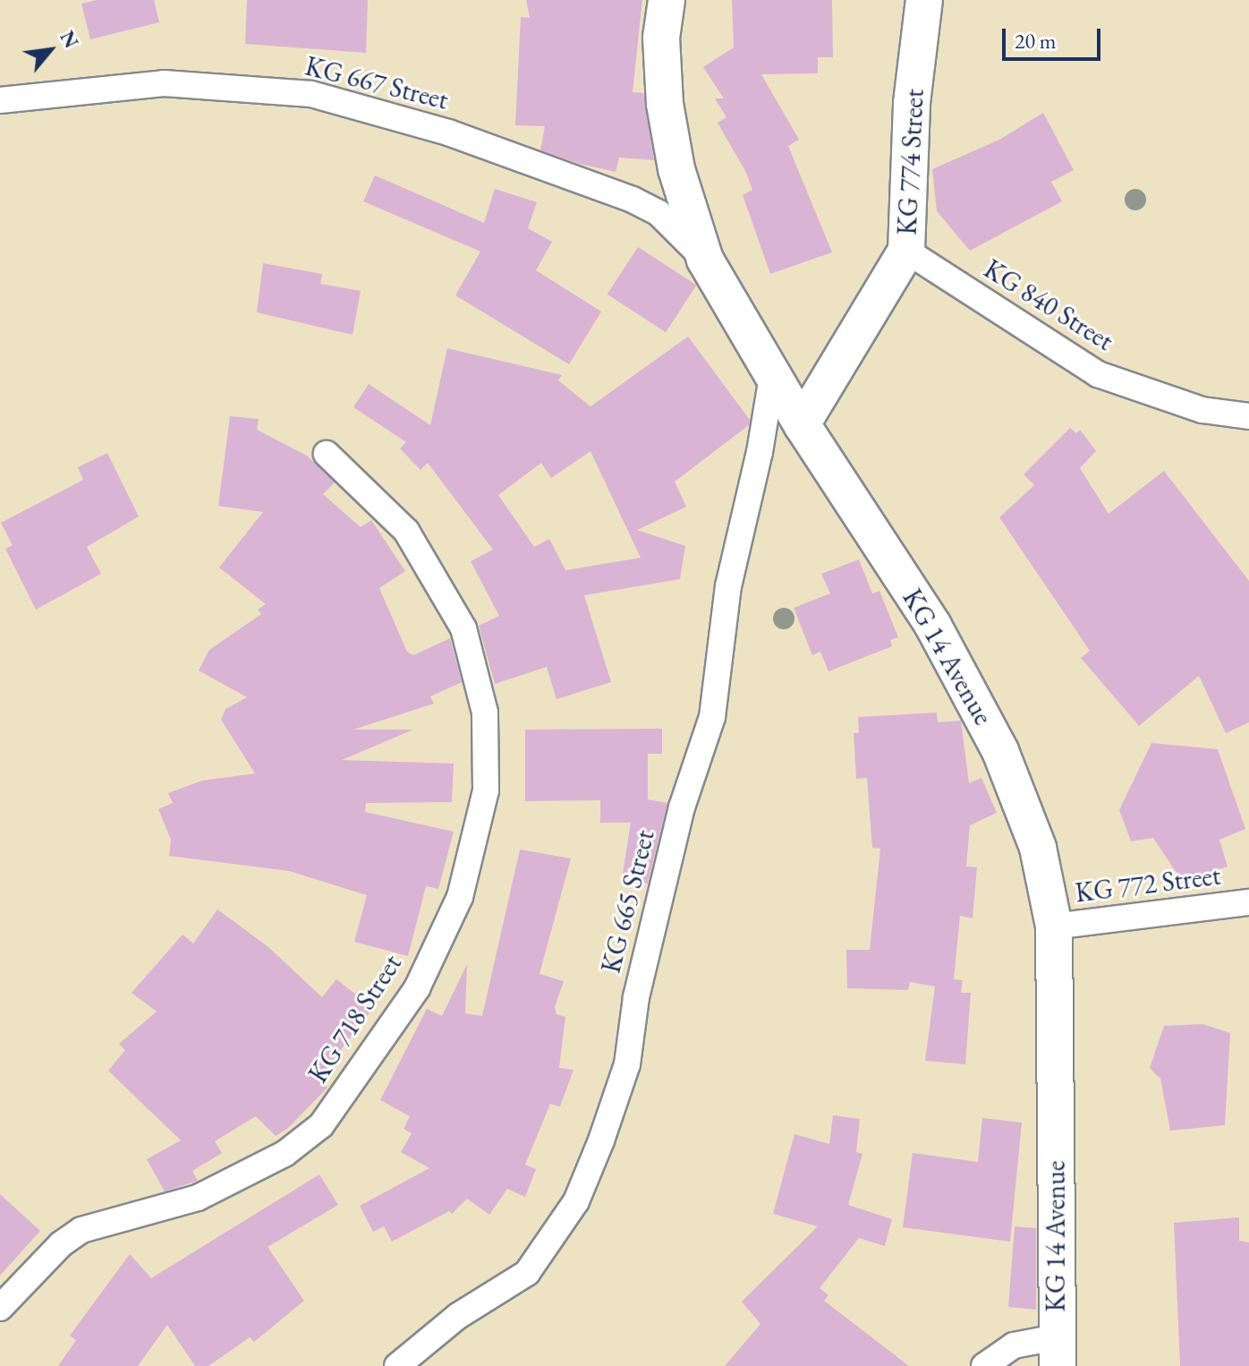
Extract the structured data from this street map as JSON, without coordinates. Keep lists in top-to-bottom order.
{
  "streets": {
    "main road": ["KG 774 Street", "KG 14 Avenue"],
    "street": [
      "KG 667 Street",
      "KG 840 Street",
      "KG 772 Street",
      "KG 665 Street",
      "KG 718 Street"
    ]
  },
  "crossings": [
    ["KG 667 Street", "KG 14 Avenue"],
    ["KG 774 Street", "KG 840 Street"],
    ["KG 774 Street", "KG 14 Avenue"],
    ["KG 14 Avenue", "KG 772 Street"],
    ["KG 14 Avenue", "KG 665 Street"]
  ],
  "scale_bar": "20 m",
  "north": "top right"
}
